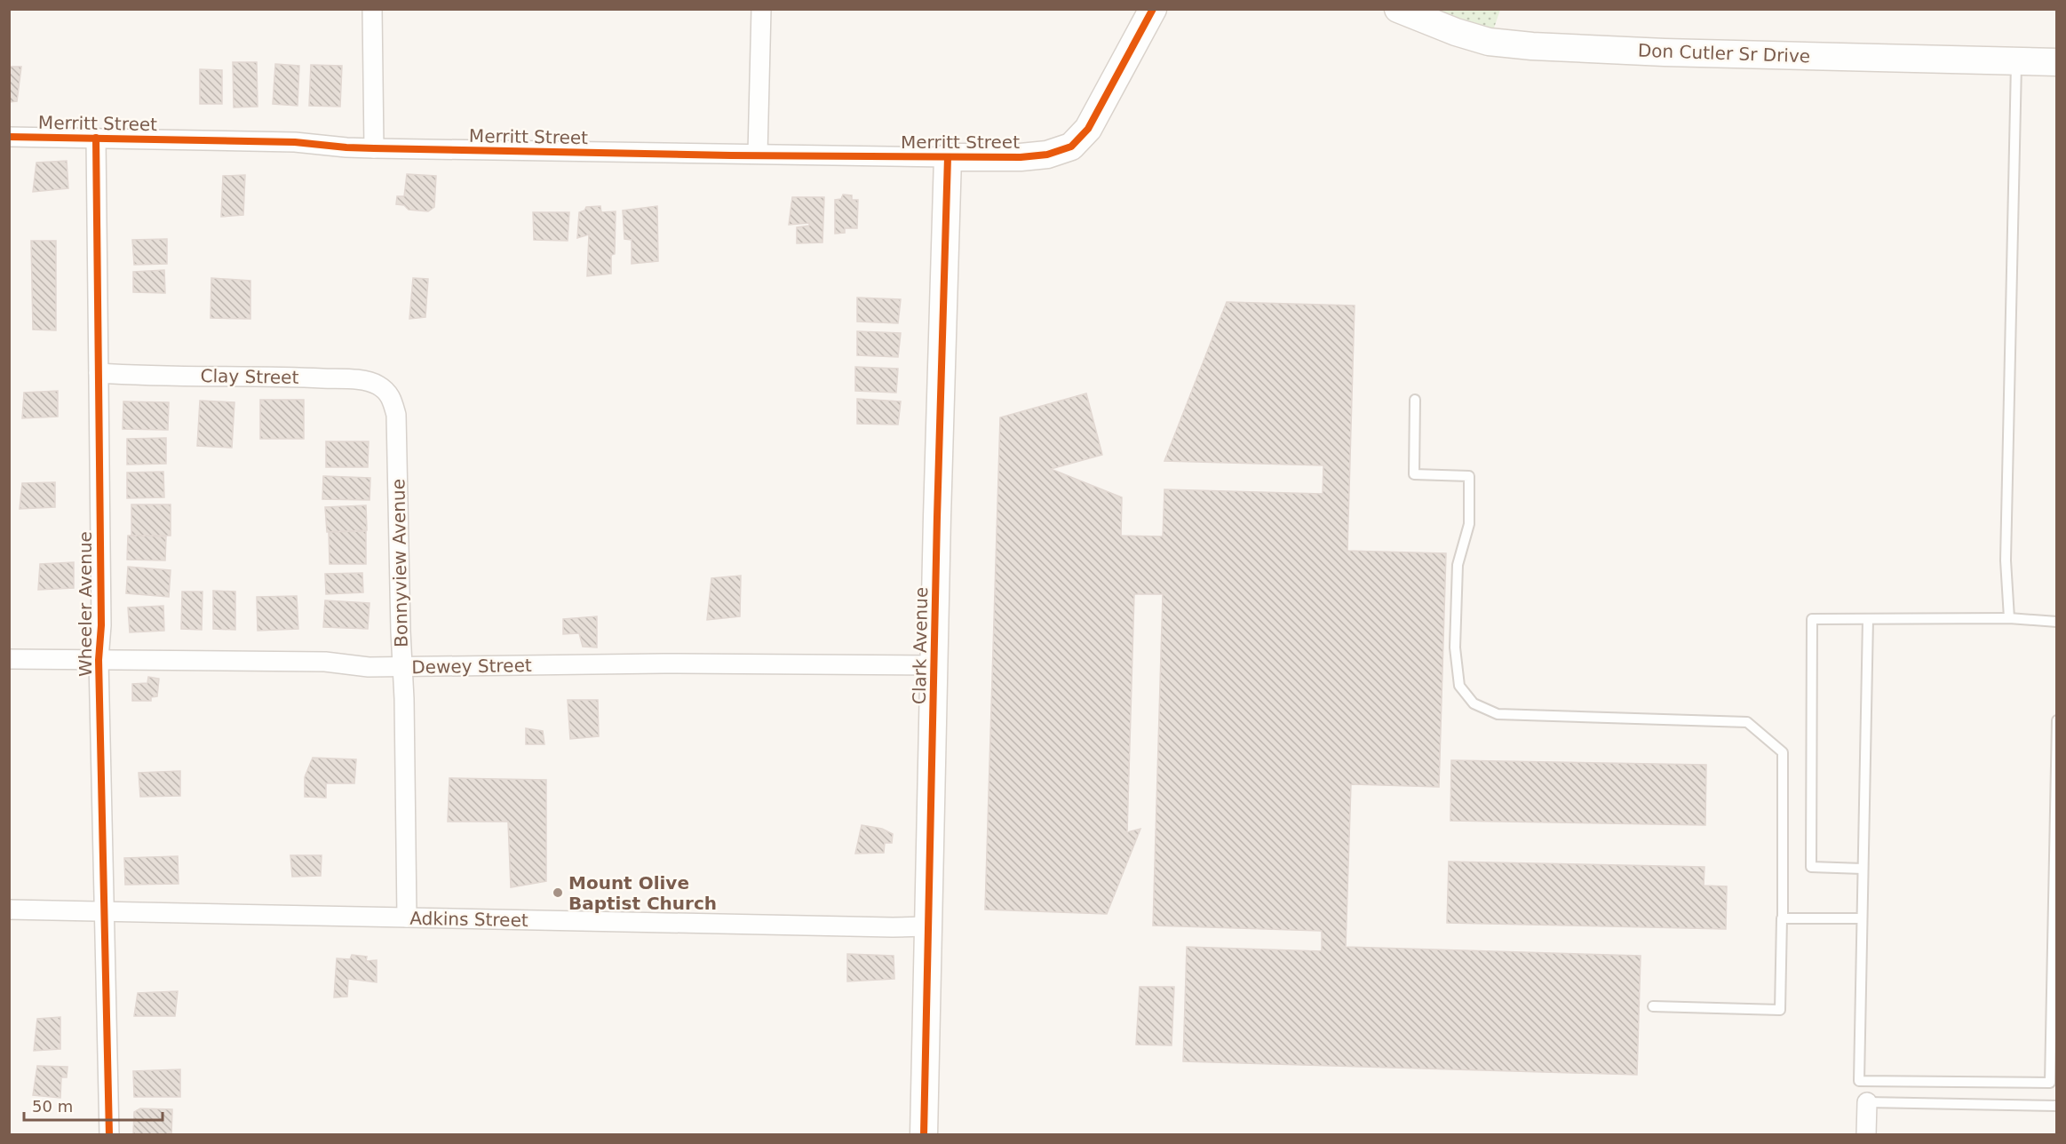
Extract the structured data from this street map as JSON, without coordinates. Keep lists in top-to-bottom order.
{
  "streets": {
    "street": [
      "Don Cutler Sr Drive",
      "Merritt Street",
      "Clay Street",
      "Bonnyview Avenue",
      "Wheeler Avenue",
      "Clark Avenue",
      "Dewey Street",
      "Adkins Street"
    ]
  },
  "crossings": [
    ["Merritt Street", "Wheeler Avenue"],
    ["Merritt Street", "Clark Avenue"],
    ["Clay Street", "Bonnyview Avenue"],
    ["Clay Street", "Wheeler Avenue"],
    ["Bonnyview Avenue", "Dewey Street"],
    ["Bonnyview Avenue", "Adkins Street"],
    ["Wheeler Avenue", "Dewey Street"],
    ["Wheeler Avenue", "Adkins Street"],
    ["Clark Avenue", "Dewey Street"],
    ["Clark Avenue", "Adkins Street"]
  ],
  "places": ["Mount Olive Baptist Church"],
  "scale_bar": "50 m"
}
